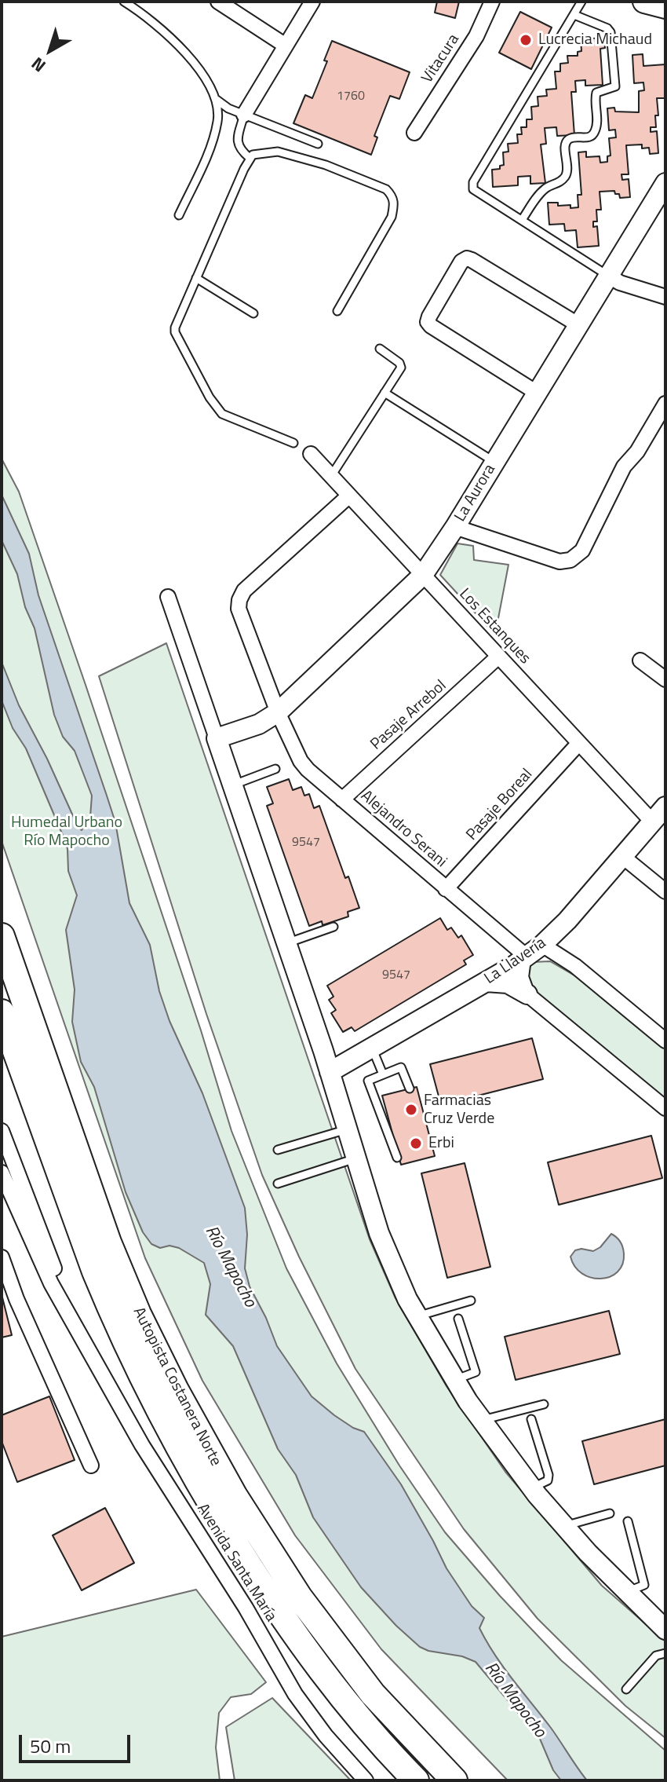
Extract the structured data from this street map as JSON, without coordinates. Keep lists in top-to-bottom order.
{
  "streets": {
    "highway": ["Autopista Costanera Norte"],
    "street": [
      "Vitacura",
      "La Aurora",
      "Los Estanques",
      "Pasaje Arrebol",
      "Pasaje Boreal",
      "Alejandro Serani",
      "La Llavería",
      "Avenida Santa María"
    ]
  },
  "crossings": [
    ["La Aurora", "Los Estanques"],
    ["La Aurora", "Alejandro Serani"],
    ["Los Estanques", "Pasaje Arrebol"],
    ["Los Estanques", "Pasaje Boreal"],
    ["Los Estanques", "Alejandro Serani"],
    ["Los Estanques", "La Llavería"],
    ["Pasaje Arrebol", "Alejandro Serani"],
    ["Pasaje Boreal", "Alejandro Serani"],
    ["Alejandro Serani", "La Llavería"]
  ],
  "water": ["Río Mapocho"],
  "parks": ["Humedal Urbano Río Mapocho"],
  "places": ["Lucrecia Michaud", "Farmacias Cruz Verde", "Erbi"],
  "house_numbers": ["1760", "9547", "9547"],
  "scale_bar": "50 m",
  "north": "bottom left"
}
